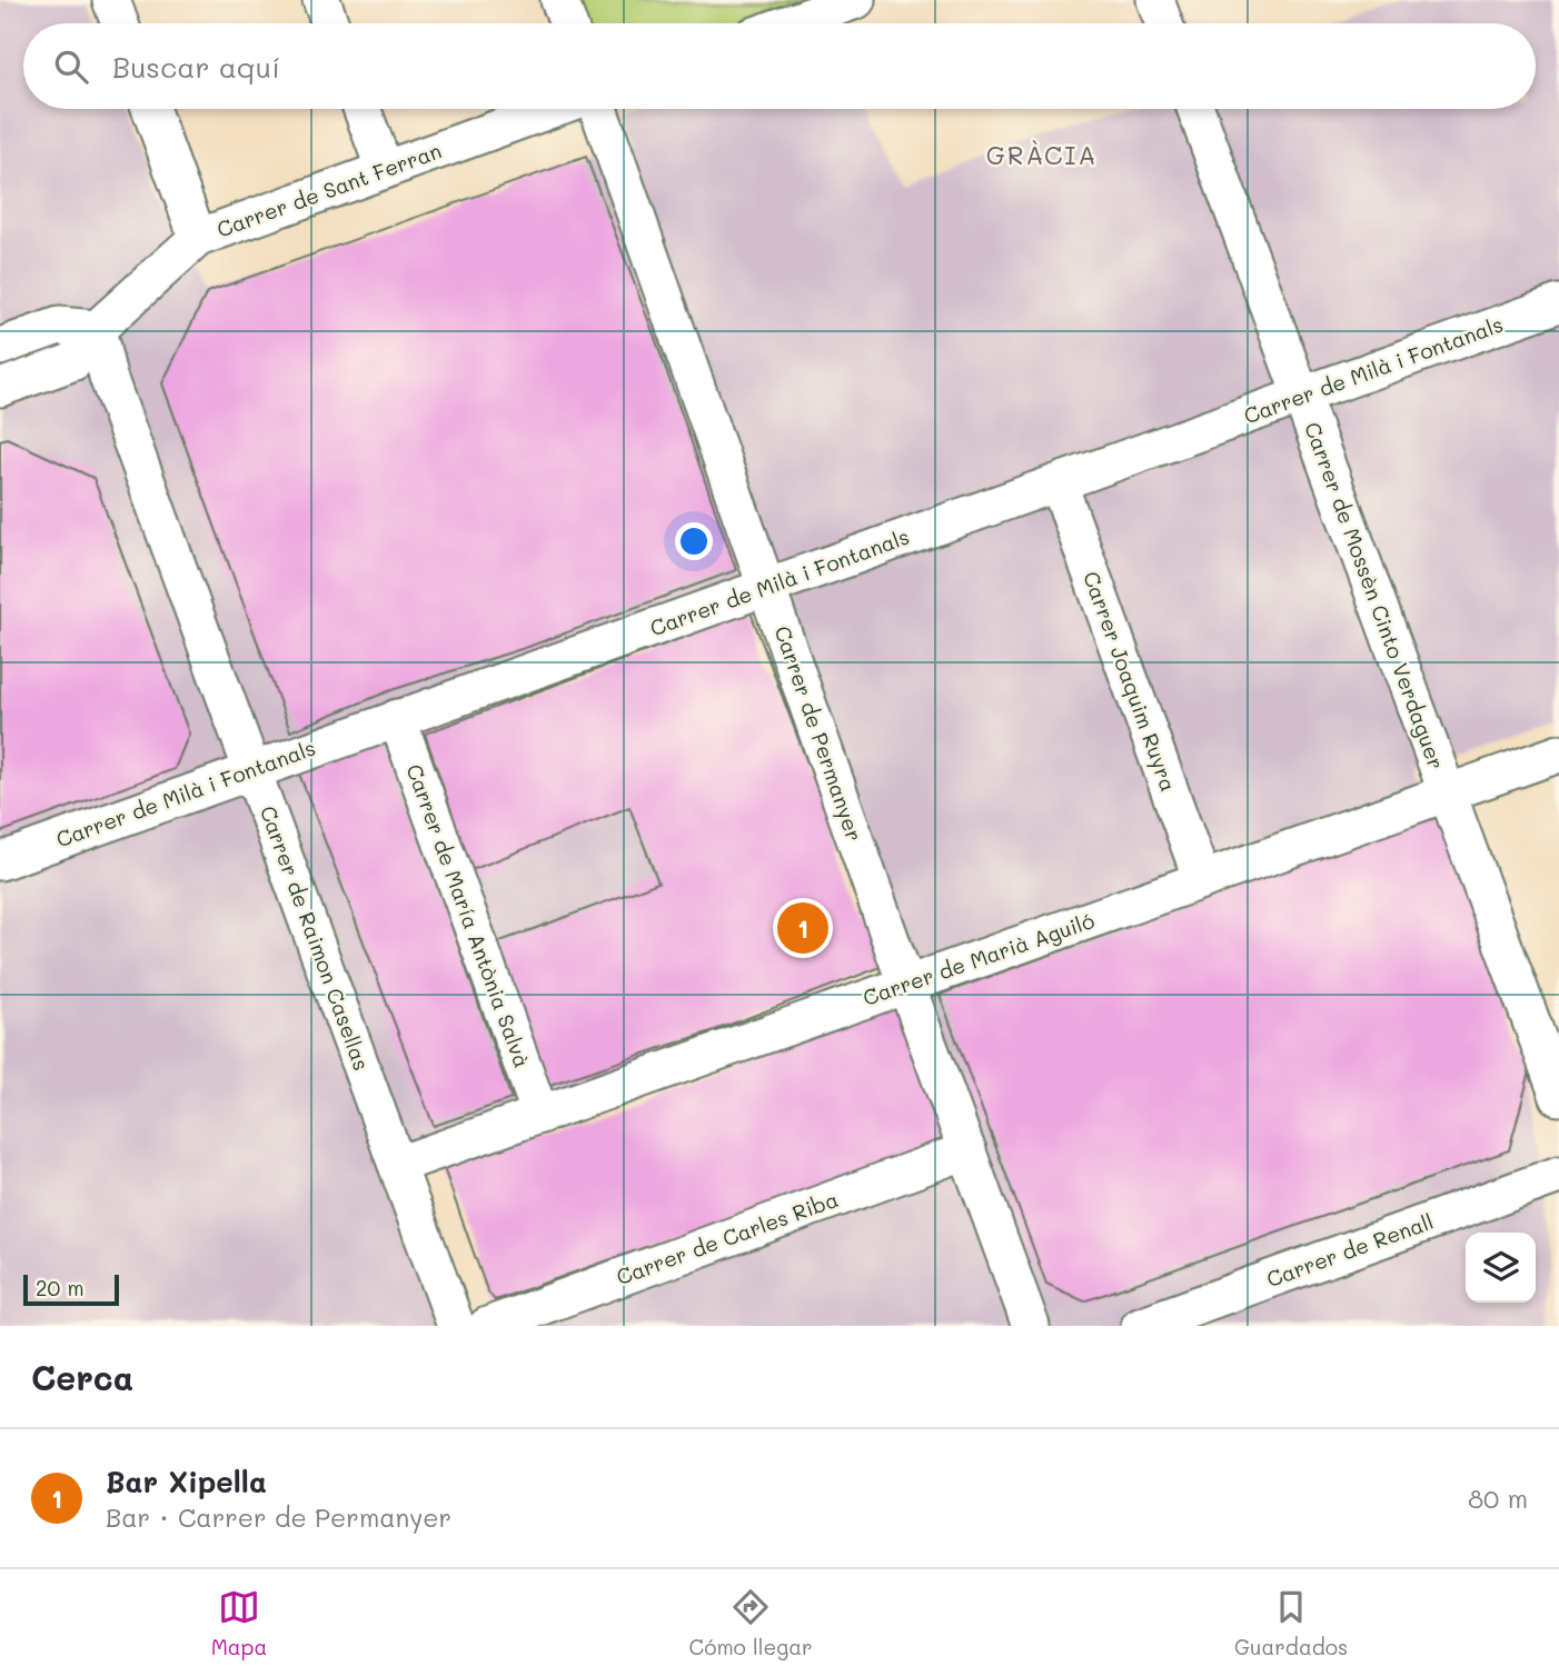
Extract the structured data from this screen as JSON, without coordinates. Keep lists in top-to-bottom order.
{
  "streets": {
    "street": [
      "Carrer de Sant Ferran",
      "Carrer de Milà i Fontanals",
      "Carrer de Mossèn Cinto Verdaguer",
      "Carrer Joaquim Ruyra",
      "Carrer de Permanyer",
      "Carrer de María Antònia Salvà",
      "Carrer de Raimon Casellas",
      "Carrer de Marià Aguiló",
      "Carrer de Carles Riba",
      "Carrer de Renall"
    ]
  },
  "crossings": [
    ["Carrer de Sant Ferran", "Carrer de Raimon Casellas"],
    ["Carrer de Milà i Fontanals", "Carrer de Mossèn Cinto Verdaguer"],
    ["Carrer de Milà i Fontanals", "Carrer Joaquim Ruyra"],
    ["Carrer de Milà i Fontanals", "Carrer de Permanyer"],
    ["Carrer de Milà i Fontanals", "Carrer de María Antònia Salvà"],
    ["Carrer de Milà i Fontanals", "Carrer de Raimon Casellas"],
    ["Carrer de Mossèn Cinto Verdaguer", "Carrer de Marià Aguiló"],
    ["Carrer Joaquim Ruyra", "Carrer de Marià Aguiló"],
    ["Carrer de Permanyer", "Carrer de Marià Aguiló"],
    ["Carrer de Permanyer", "Carrer de Carles Riba"],
    ["Carrer de María Antònia Salvà", "Carrer de Marià Aguiló"],
    ["Carrer de Raimon Casellas", "Carrer de Marià Aguiló"]
  ],
  "districts": ["GRÀCIA"],
  "scale_bar": "20 m",
  "page": {
    "search": "Buscar aquí",
    "pins": "1",
    "scale": "20 m",
    "heading": "Cerca",
    "list": [
      {
        "mark": "1",
        "name": "Bar Xipella",
        "note": "Bar · Carrer de Permanyer",
        "value": "80 m"
      }
    ],
    "nav": ["Mapa", "Cómo llegar", "Guardados"]
  }
}
